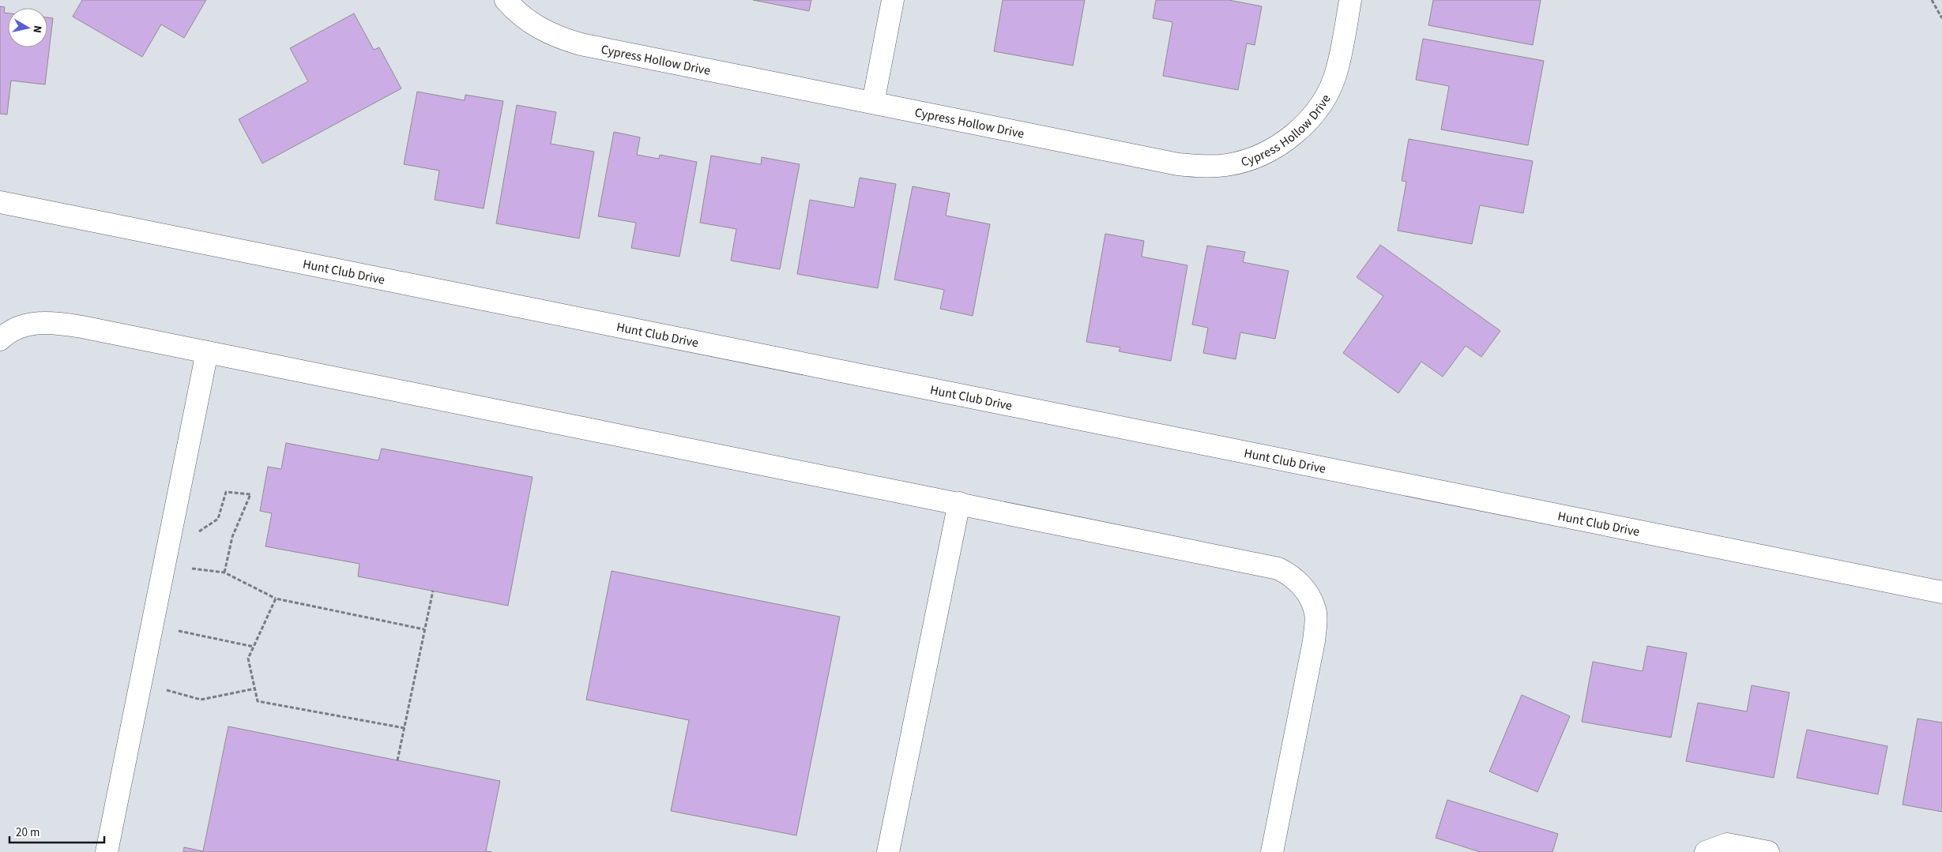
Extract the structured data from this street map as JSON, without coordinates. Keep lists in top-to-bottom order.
{
  "streets": {
    "street": ["Cypress Hollow Drive", "Hunt Club Drive"]
  },
  "scale_bar": "20 m",
  "north": "right"
}
